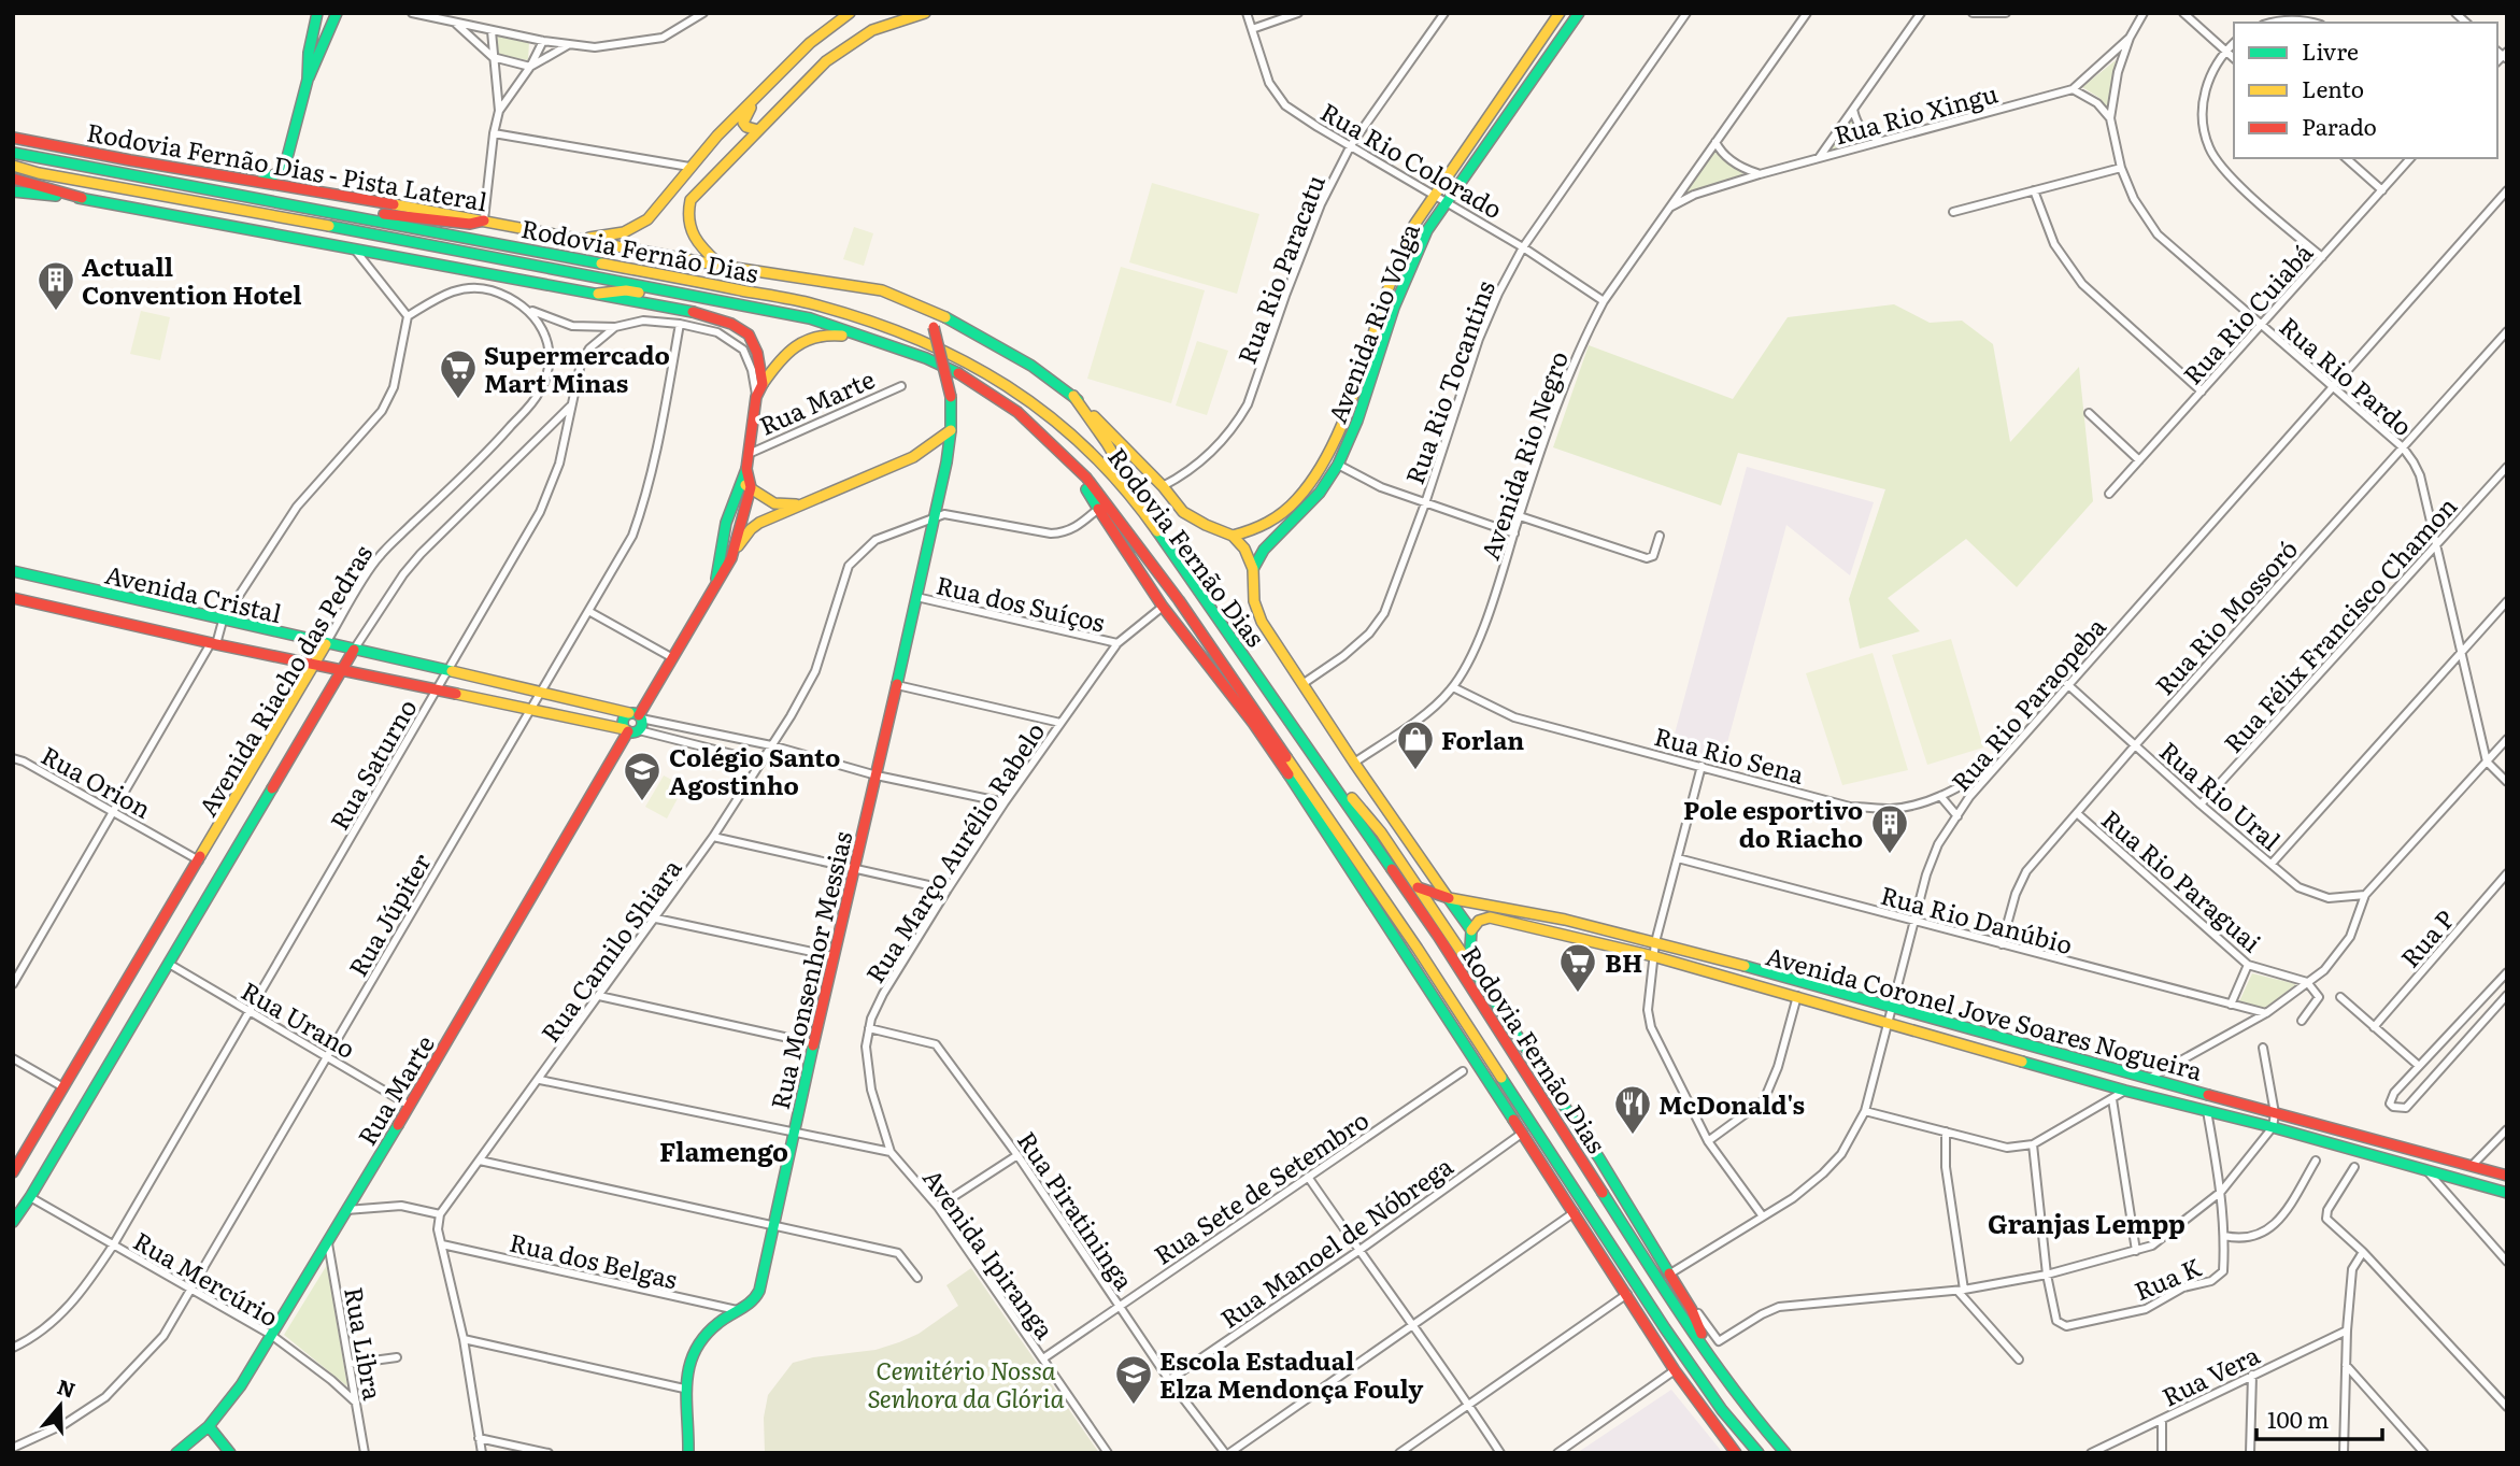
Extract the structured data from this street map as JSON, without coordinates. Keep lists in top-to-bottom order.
{
  "streets": {
    "main road": [
      "Rodovia Fernão Dias - Pista Lateral",
      "Rodovia Fernão Dias",
      "Avenida Rio Volga",
      "Rua Marte",
      "Avenida Cristal",
      "Avenida Riacho das Pedras",
      "Rua Monsenhor Messias",
      "Avenida Coronel Jove Soares Nogueira"
    ],
    "street": [
      "Rua Rio Xingu",
      "Rua Rio Colorado",
      "Rua Rio Paracatu",
      "Rua Rio Cuiabá",
      "Rua Rio Pardo",
      "Rua Rio Tocantins",
      "Avenida Rio Negro",
      "Rua dos Suíços",
      "Rua Rio Mossoró",
      "Rua Félix Francisco Chamon",
      "Rua Rio Paraopeba",
      "Rua Rio Sena",
      "Rua Saturno",
      "Rua Orion",
      "Rua Rio Ural",
      "Rua Março Aurélio Rabelo",
      "Rua Rio Paraguai",
      "Rua Júpiter",
      "Rua Rio Danúbio",
      "Rua P",
      "Rua Camilo Shiara",
      "Rua Urano",
      "Rua Sete de Setembro",
      "Rua Piratininga",
      "Rua Manoel de Nóbrega",
      "Avenida Ipiranga",
      "Rua dos Belgas",
      "Rua Mercúrio",
      "Rua K",
      "Rua Libra",
      "Rua Vera"
    ]
  },
  "crossings": [
    ["Rua Rio Xingu", "Rua Rio Pardo"],
    ["Rua Rio Xingu", "Avenida Rio Negro"],
    ["Rua Rio Colorado", "Rua Rio Paracatu"],
    ["Rua Rio Colorado", "Avenida Rio Volga"],
    ["Rua Rio Colorado", "Rua Rio Tocantins"],
    ["Rua Rio Colorado", "Avenida Rio Negro"],
    ["Rodovia Fernão Dias - Pista Lateral", "Rodovia Fernão Dias"],
    ["Rodovia Fernão Dias - Pista Lateral", "Rua Monsenhor Messias"],
    ["Rodovia Fernão Dias", "Rua Rio Paracatu"],
    ["Rodovia Fernão Dias", "Avenida Rio Volga"],
    ["Rodovia Fernão Dias", "Rua Rio Tocantins"],
    ["Rodovia Fernão Dias", "Rua Marte"],
    ["Rodovia Fernão Dias", "Avenida Rio Negro"],
    ["Rodovia Fernão Dias", "Rua Rio Paraopeba"],
    ["Rodovia Fernão Dias", "Rua Monsenhor Messias"],
    ["Rodovia Fernão Dias", "Avenida Coronel Jove Soares Nogueira"],
    ["Rua Rio Cuiabá", "Rua Rio Pardo"],
    ["Rua Rio Pardo", "Rua Rio Mossoró"],
    ["Rua Rio Pardo", "Rua Félix Francisco Chamon"],
    ["Rua Rio Pardo", "Rua Rio Paraopeba"],
    ["Rua Marte", "Avenida Cristal"],
    ["Rua Marte", "Rua Urano"],
    ["Rua Marte", "Rua Mercúrio"],
    ["Rua Marte", "Rua Libra"],
    ["Avenida Rio Negro", "Rua Rio Sena"],
    ["Avenida Cristal", "Avenida Riacho das Pedras"],
    ["Avenida Cristal", "Rua Saturno"],
    ["Avenida Cristal", "Rua Março Aurélio Rabelo"],
    ["Avenida Cristal", "Rua Júpiter"],
    ["Avenida Cristal", "Rua Camilo Shiara"],
    ["Avenida Cristal", "Rua Monsenhor Messias"],
    ["Rua dos Suíços", "Rua Março Aurélio Rabelo"],
    ["Rua dos Suíços", "Rua Monsenhor Messias"],
    ["Rua Rio Mossoró", "Rua Rio Ural"],
    ["Rua Rio Mossoró", "Rua Rio Paraguai"],
    ["Rua Rio Mossoró", "Rua Rio Danúbio"],
    ["Rua Félix Francisco Chamon", "Rua Rio Ural"],
    ["Avenida Riacho das Pedras", "Rua Saturno"],
    ["Avenida Riacho das Pedras", "Rua Orion"],
    ["Avenida Riacho das Pedras", "Rua Urano"],
    ["Avenida Riacho das Pedras", "Rua Mercúrio"],
    ["Rua Rio Paraopeba", "Rua Rio Sena"],
    ["Rua Rio Paraopeba", "Rua Rio Ural"],
    ["Rua Rio Paraopeba", "Rua Rio Danúbio"],
    ["Rua Rio Paraopeba", "Avenida Coronel Jove Soares Nogueira"],
    ["Rua Saturno", "Rua Urano"],
    ["Rua Saturno", "Rua Mercúrio"],
    ["Rua Março Aurélio Rabelo", "Rua Piratininga"],
    ["Rua Março Aurélio Rabelo", "Avenida Ipiranga"],
    ["Rua Júpiter", "Rua Urano"],
    ["Rua Júpiter", "Rua Mercúrio"],
    ["Rua Camilo Shiara", "Rua Monsenhor Messias"],
    ["Rua Monsenhor Messias", "Rua dos Belgas"],
    ["Avenida Coronel Jove Soares Nogueira", "Rua K"],
    ["Rua Sete de Setembro", "Rua Piratininga"],
    ["Rua Sete de Setembro", "Avenida Ipiranga"],
    ["Rua Piratininga", "Rua Manoel de Nóbrega"],
    ["Rua Mercúrio", "Rua Libra"]
  ],
  "districts": ["Flamengo", "Granjas Lempp"],
  "parks": ["Cemitério Nossa Senhora da Glória"],
  "places": {
    "building": ["Actuall Convention Hotel", "Pole esportivo do Riacho"],
    "supermarket": ["Supermercado Mart Minas", "BH"],
    "shop": ["Forlan"],
    "school or university": ["Colégio Santo Agostinho", "Escola Estadual Elza Mendonça Fouly"],
    "restaurant": ["McDonald's"]
  },
  "legend": ["Livre", "Lento", "Parado"],
  "scale_bar": "100 m",
  "north": "top"
}
